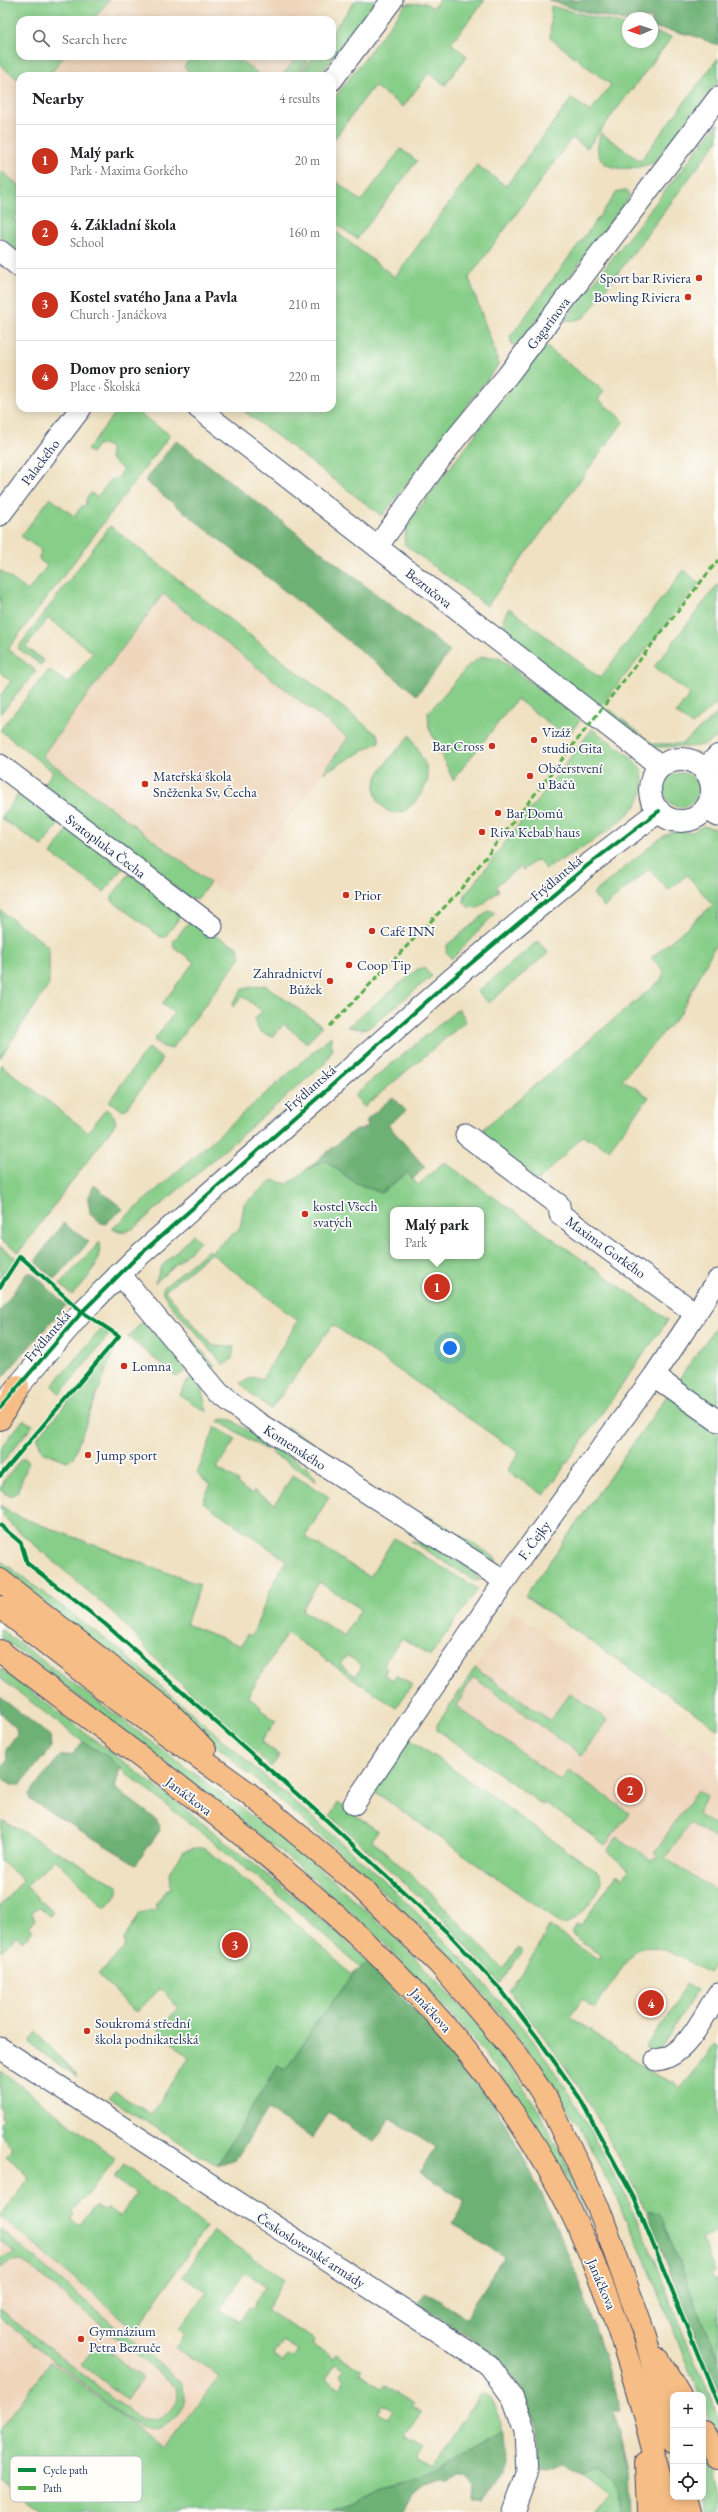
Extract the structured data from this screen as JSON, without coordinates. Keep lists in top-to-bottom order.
{
  "streets": {
    "main road": ["Janáčkova"],
    "street": [
      "Gagarinova",
      "Palackého",
      "Bezručova",
      "Svatopluka Čecha",
      "Frýdlantská",
      "Maxima Gorkého",
      "Komenského",
      "F. Čejky",
      "Československé armády"
    ]
  },
  "crossings": [
    ["Gagarinova", "Bezručova"],
    ["Bezručova", "Frýdlantská"],
    ["Frýdlantská", "Komenského"],
    ["Maxima Gorkého", "F. Čejky"],
    ["Komenského", "F. Čejky"]
  ],
  "places": [
    "Sport bar Riviera",
    "Bowling Riviera",
    "Vizáž studio Gita",
    "Bar Cross",
    "Občerstvení u Bačů",
    "Mateřská škola Sněženka Sv, Čecha",
    "Bar Domů",
    "Riva Kebab haus",
    "Prior",
    "Café INN",
    "Coop Tip",
    "Zahradnictví Bůžek",
    "kostel Všech svatých",
    "Lomna",
    "Jump sport",
    "Soukromá střední škola podnikatelská",
    "Gymnázium Petra Bezruče"
  ],
  "legend": ["Cycle path", "Path"],
  "north": "left",
  "page": {
    "search": "Search here",
    "heading": ["Nearby", "4 results"],
    "list": [
      {
        "mark": "1",
        "name": "Malý park",
        "note": "Park · Maxima Gorkého",
        "value": "20 m"
      },
      {
        "mark": "2",
        "name": "4. Základní škola",
        "note": "School",
        "value": "160 m"
      },
      {
        "mark": "3",
        "name": "Kostel svatého Jana a Pavla",
        "note": "Church · Janáčkova",
        "value": "210 m"
      },
      {
        "mark": "4",
        "name": "Domov pro seniory",
        "note": "Place · Školská",
        "value": "220 m"
      }
    ],
    "popup": ["Malý park", "Park"],
    "pins": [
      "1",
      "2",
      "3",
      "4"
    ],
    "map_buttons": ["+", "−"]
  }
}
